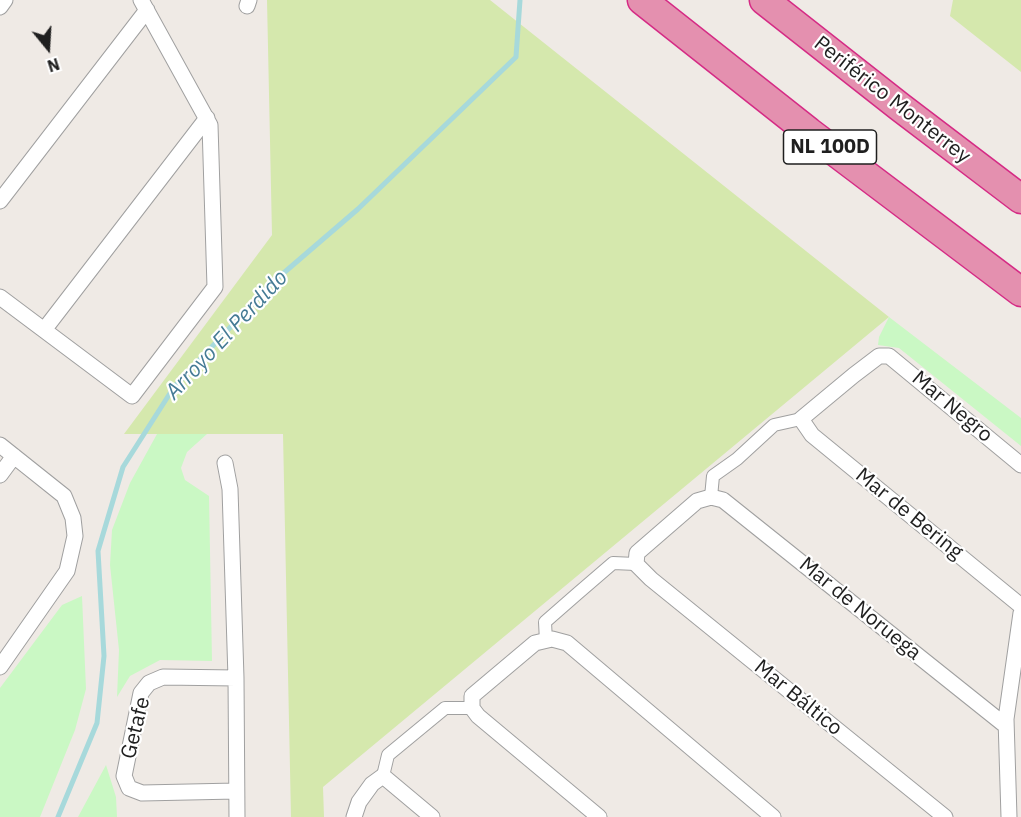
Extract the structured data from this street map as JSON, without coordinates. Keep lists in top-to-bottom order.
{
  "streets": {
    "highway": ["Periférico Monterrey", "NL 100D"],
    "street": [
      "Mar Negro",
      "Mar de Bering",
      "Mar de Noruega",
      "Mar Báltico",
      "Getafe"
    ]
  },
  "crossings": [
    ["Mar Negro", "Mar de Bering"]
  ],
  "water": ["Arroyo El Perdido"],
  "north": "bottom"
}
